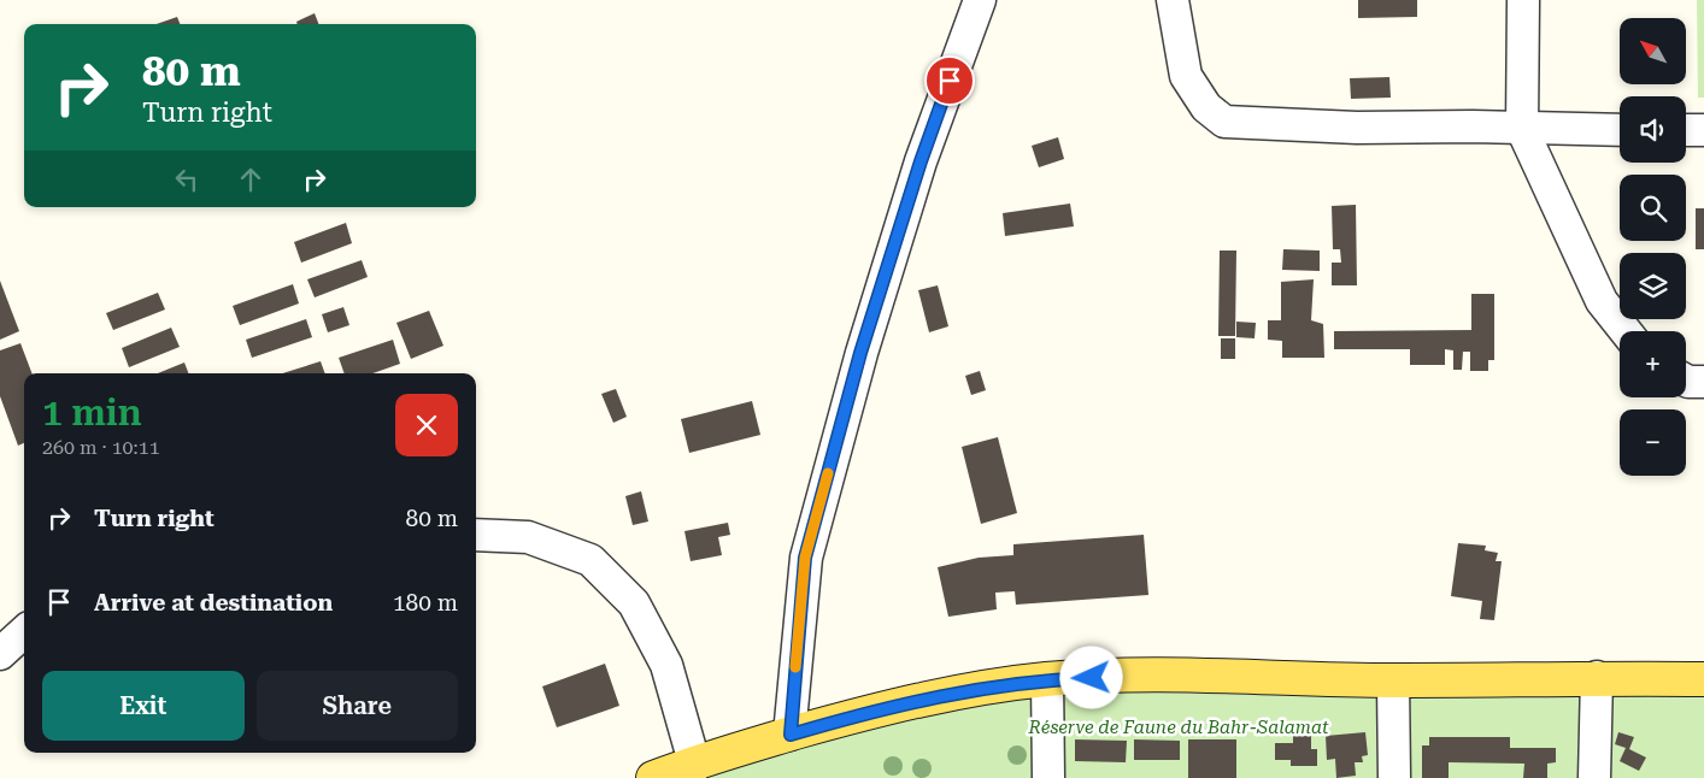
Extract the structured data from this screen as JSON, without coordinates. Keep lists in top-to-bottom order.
{
  "parks": ["Réserve de Faune du Bahr-Salamat"],
  "north": "top left",
  "page": {
    "map_buttons": ["+", "−"],
    "turn": ["80 m", "Turn right"],
    "heading": ["1 min", "260 m · 10:11"],
    "list": [
      {
        "name": "Turn right",
        "value": "80 m"
      },
      {
        "name": "Arrive at destination",
        "value": "180 m"
      }
    ],
    "buttons": ["Exit", "Share"]
  }
}
